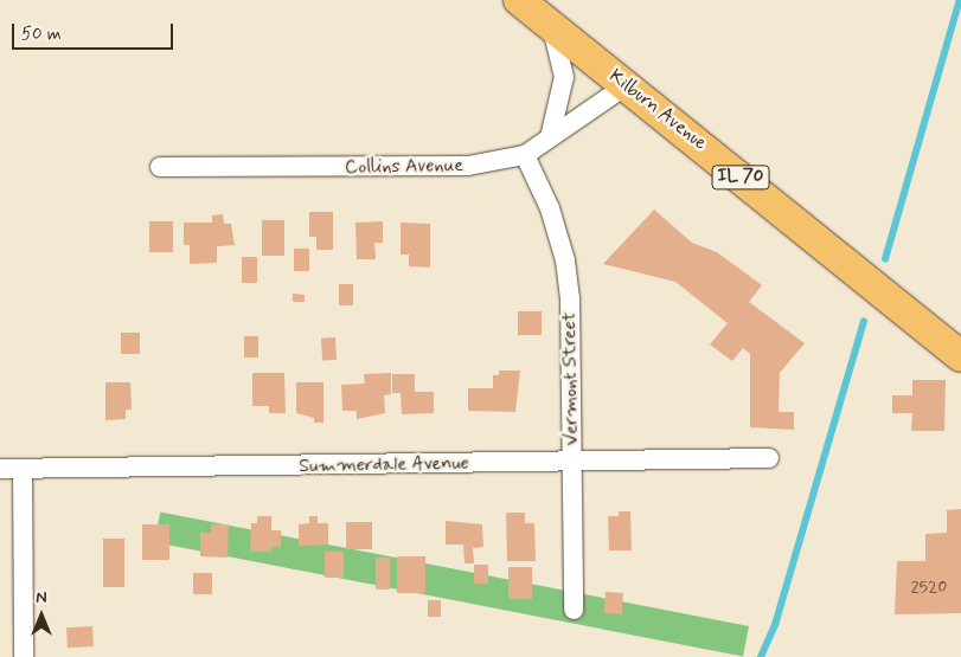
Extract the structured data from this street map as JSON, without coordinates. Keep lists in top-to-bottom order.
{
  "streets": {
    "main road": ["Kilburn Avenue", "IL 70"],
    "street": ["Collins Avenue", "Vermont Street", "Summerdale Avenue"]
  },
  "crossings": [
    ["Kilburn Avenue", "Collins Avenue"],
    ["Collins Avenue", "Vermont Street"],
    ["Vermont Street", "Summerdale Avenue"]
  ],
  "house_numbers": ["2520"],
  "scale_bar": "50 m",
  "north": "top"
}
